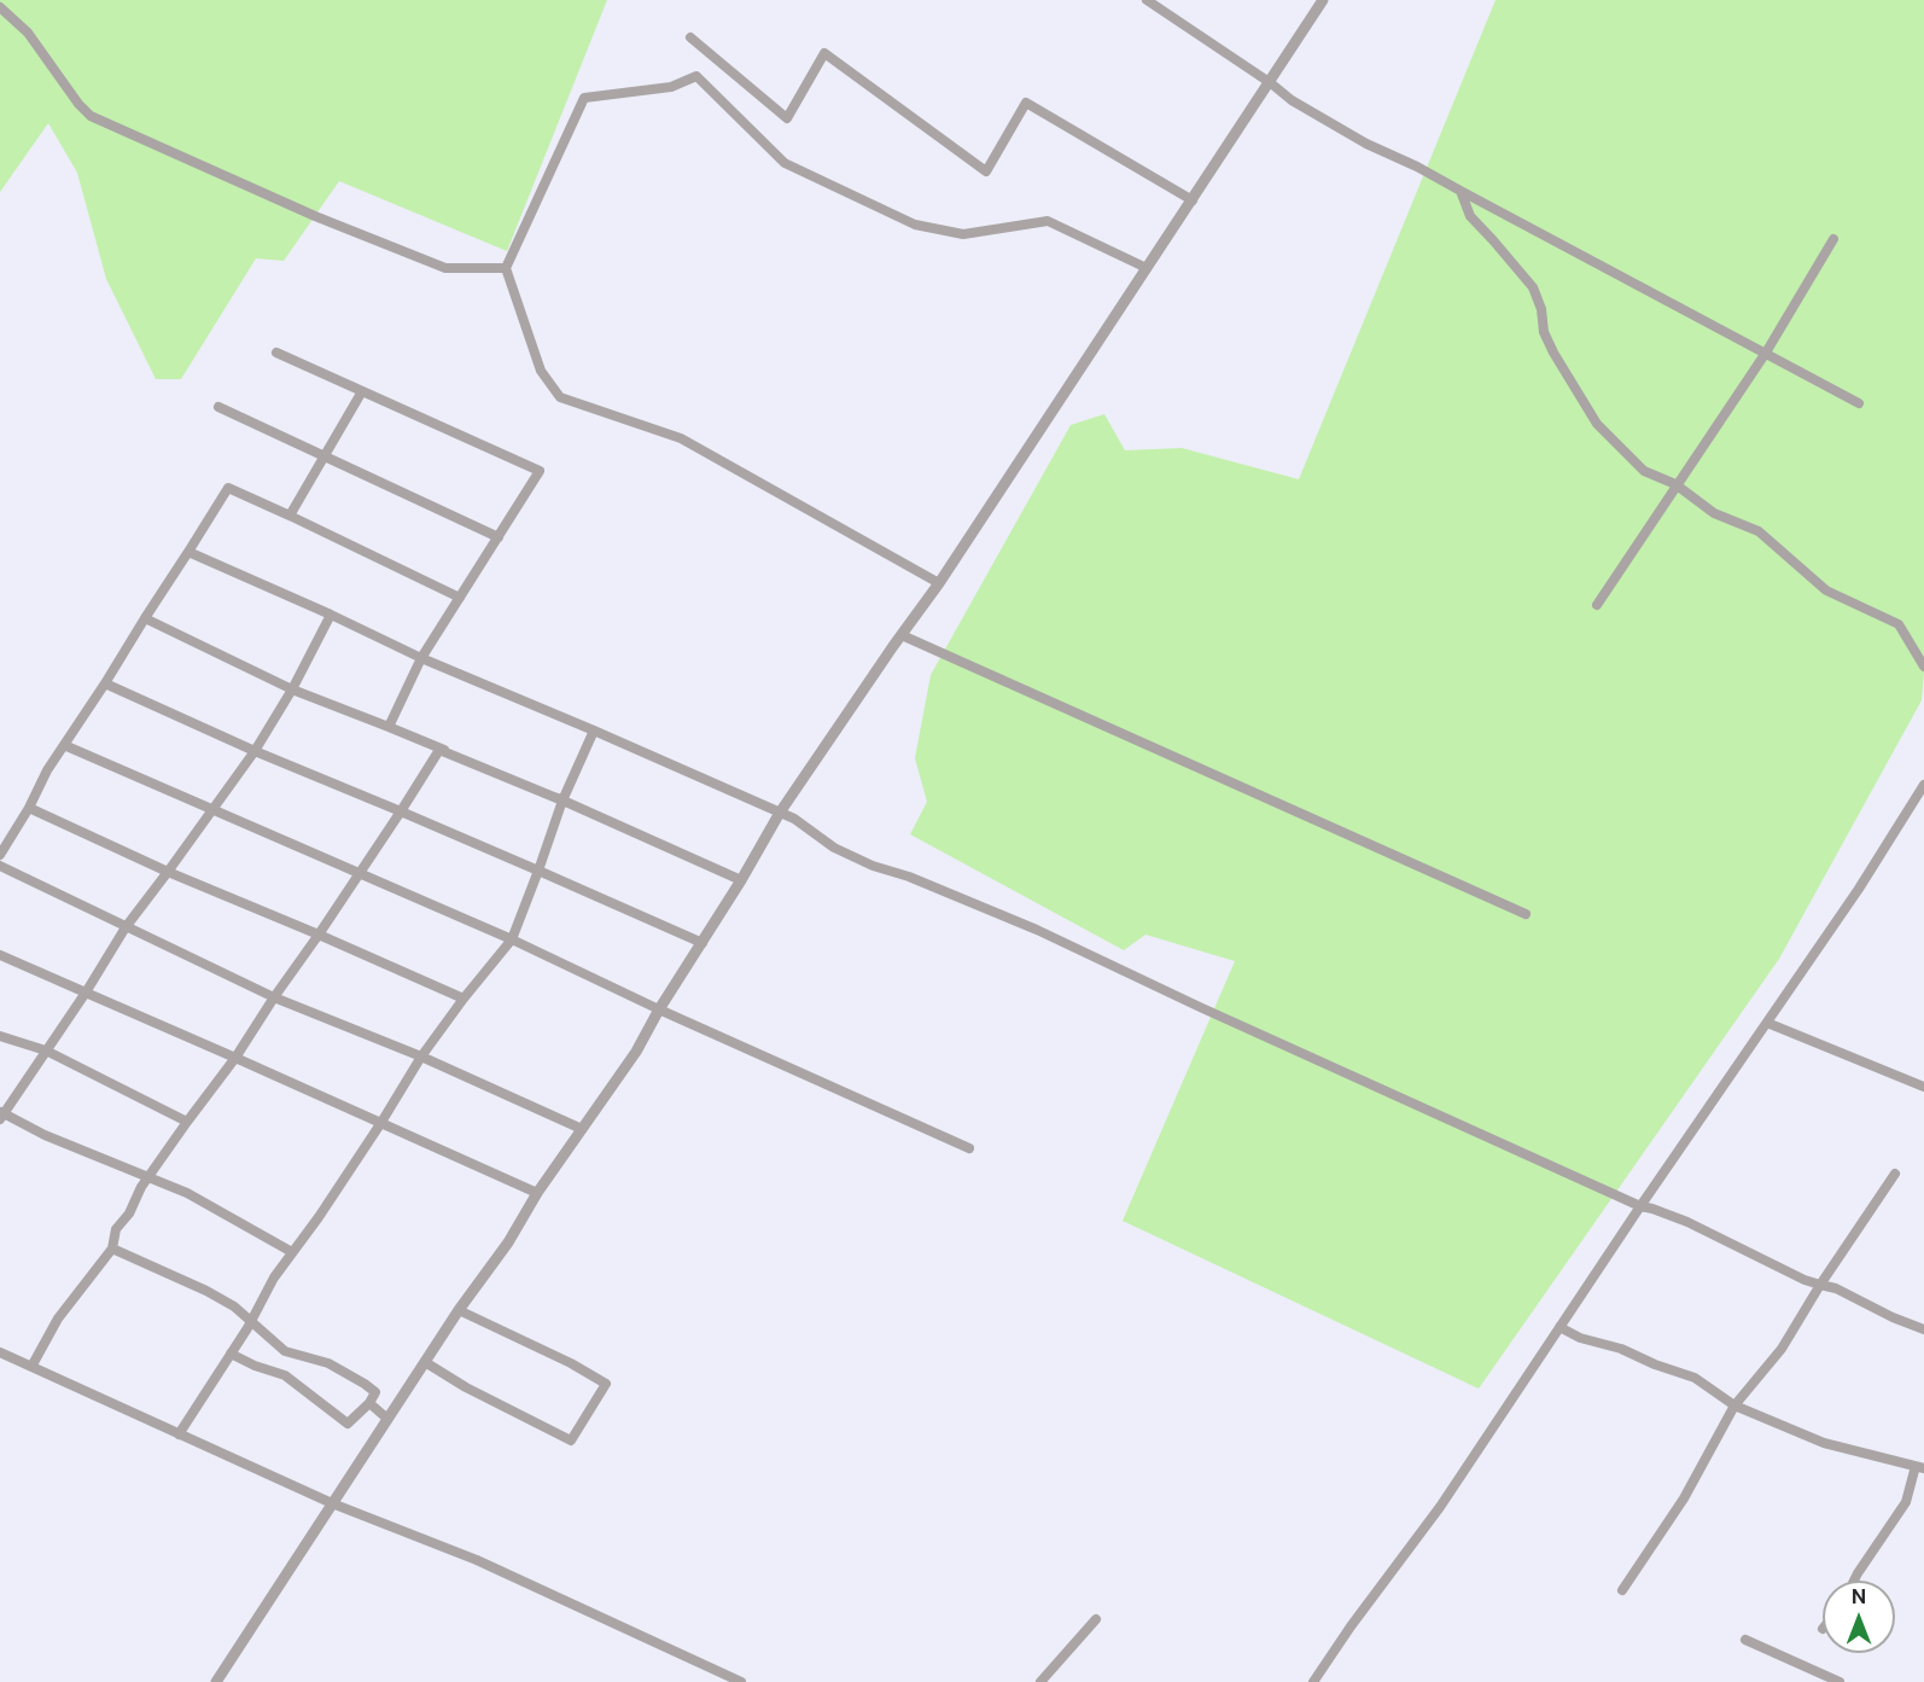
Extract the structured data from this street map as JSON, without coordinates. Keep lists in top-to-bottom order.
{
  "north": "top"
}
